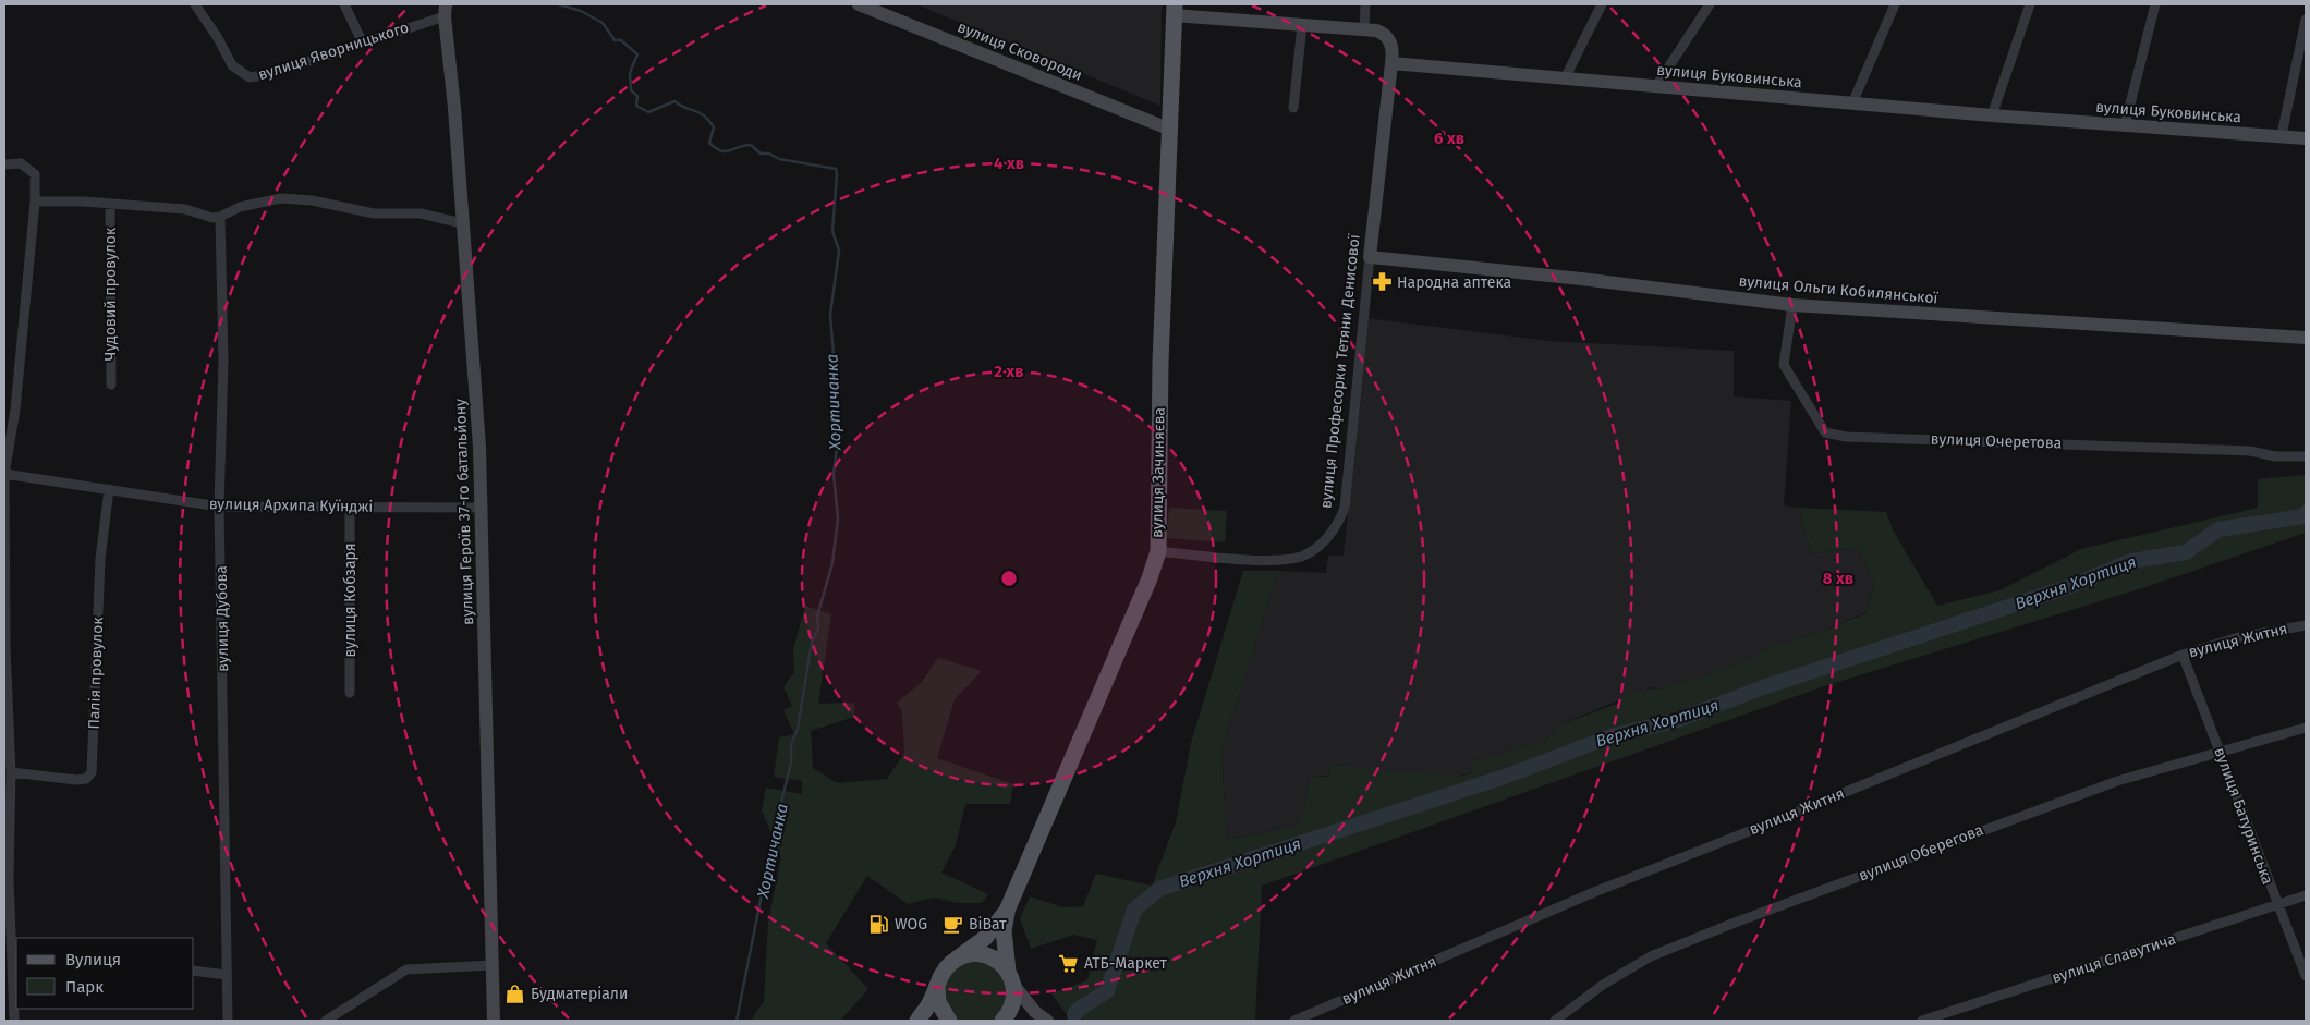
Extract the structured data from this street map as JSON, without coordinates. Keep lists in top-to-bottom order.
{
  "streets": {
    "main road": ["вулиця Зачиняєва"],
    "street": [
      "вулиця Яворницького",
      "вулиця Сковороди",
      "вулиця Буковинська",
      "вулиця Ольги Кобилянської",
      "Чудовий провулок",
      "вулиця Професорки Тетяни Денисової",
      "вулиця Очеретова",
      "вулиця Архипа Куїнджі",
      "вулиця Героїв 37-го батальйону",
      "вулиця Кобзаря",
      "вулиця Дубова",
      "вулиця Житня",
      "Палія провулок",
      "вулиця Батуринська",
      "вулиця Оберегова",
      "вулиця Славутича"
    ]
  },
  "crossings": [
    ["вулиця Яворницького", "вулиця Героїв 37-го батальйону"],
    ["вулиця Сковороди", "вулиця Зачиняєва"],
    ["вулиця Буковинська", "вулиця Професорки Тетяни Денисової"],
    ["вулиця Ольги Кобилянської", "вулиця Професорки Тетяни Денисової"],
    ["вулиця Ольги Кобилянської", "вулиця Очеретова"],
    ["вулиця Професорки Тетяни Денисової", "вулиця Зачиняєва"],
    ["вулиця Архипа Куїнджі", "вулиця Героїв 37-го батальйону"],
    ["вулиця Архипа Куїнджі", "вулиця Кобзаря"],
    ["вулиця Архипа Куїнджі", "вулиця Дубова"],
    ["вулиця Архипа Куїнджі", "Палія провулок"],
    ["вулиця Житня", "вулиця Батуринська"],
    ["вулиця Батуринська", "вулиця Оберегова"],
    ["вулиця Батуринська", "вулиця Славутича"]
  ],
  "water": ["Хортичанка", "Верхня Хортиця"],
  "places": {
    "pharmacy": ["Народна аптека"],
    "fuel station": ["WOG"],
    "cafe": ["ВіВат"],
    "supermarket": ["АТБ-Маркет"],
    "shop": ["Будматеріали"]
  },
  "legend": ["Вулиця", "Парк"],
  "rings": [
    "6 хв",
    "4 хв",
    "2 хв",
    "8 хв"
  ]
}
